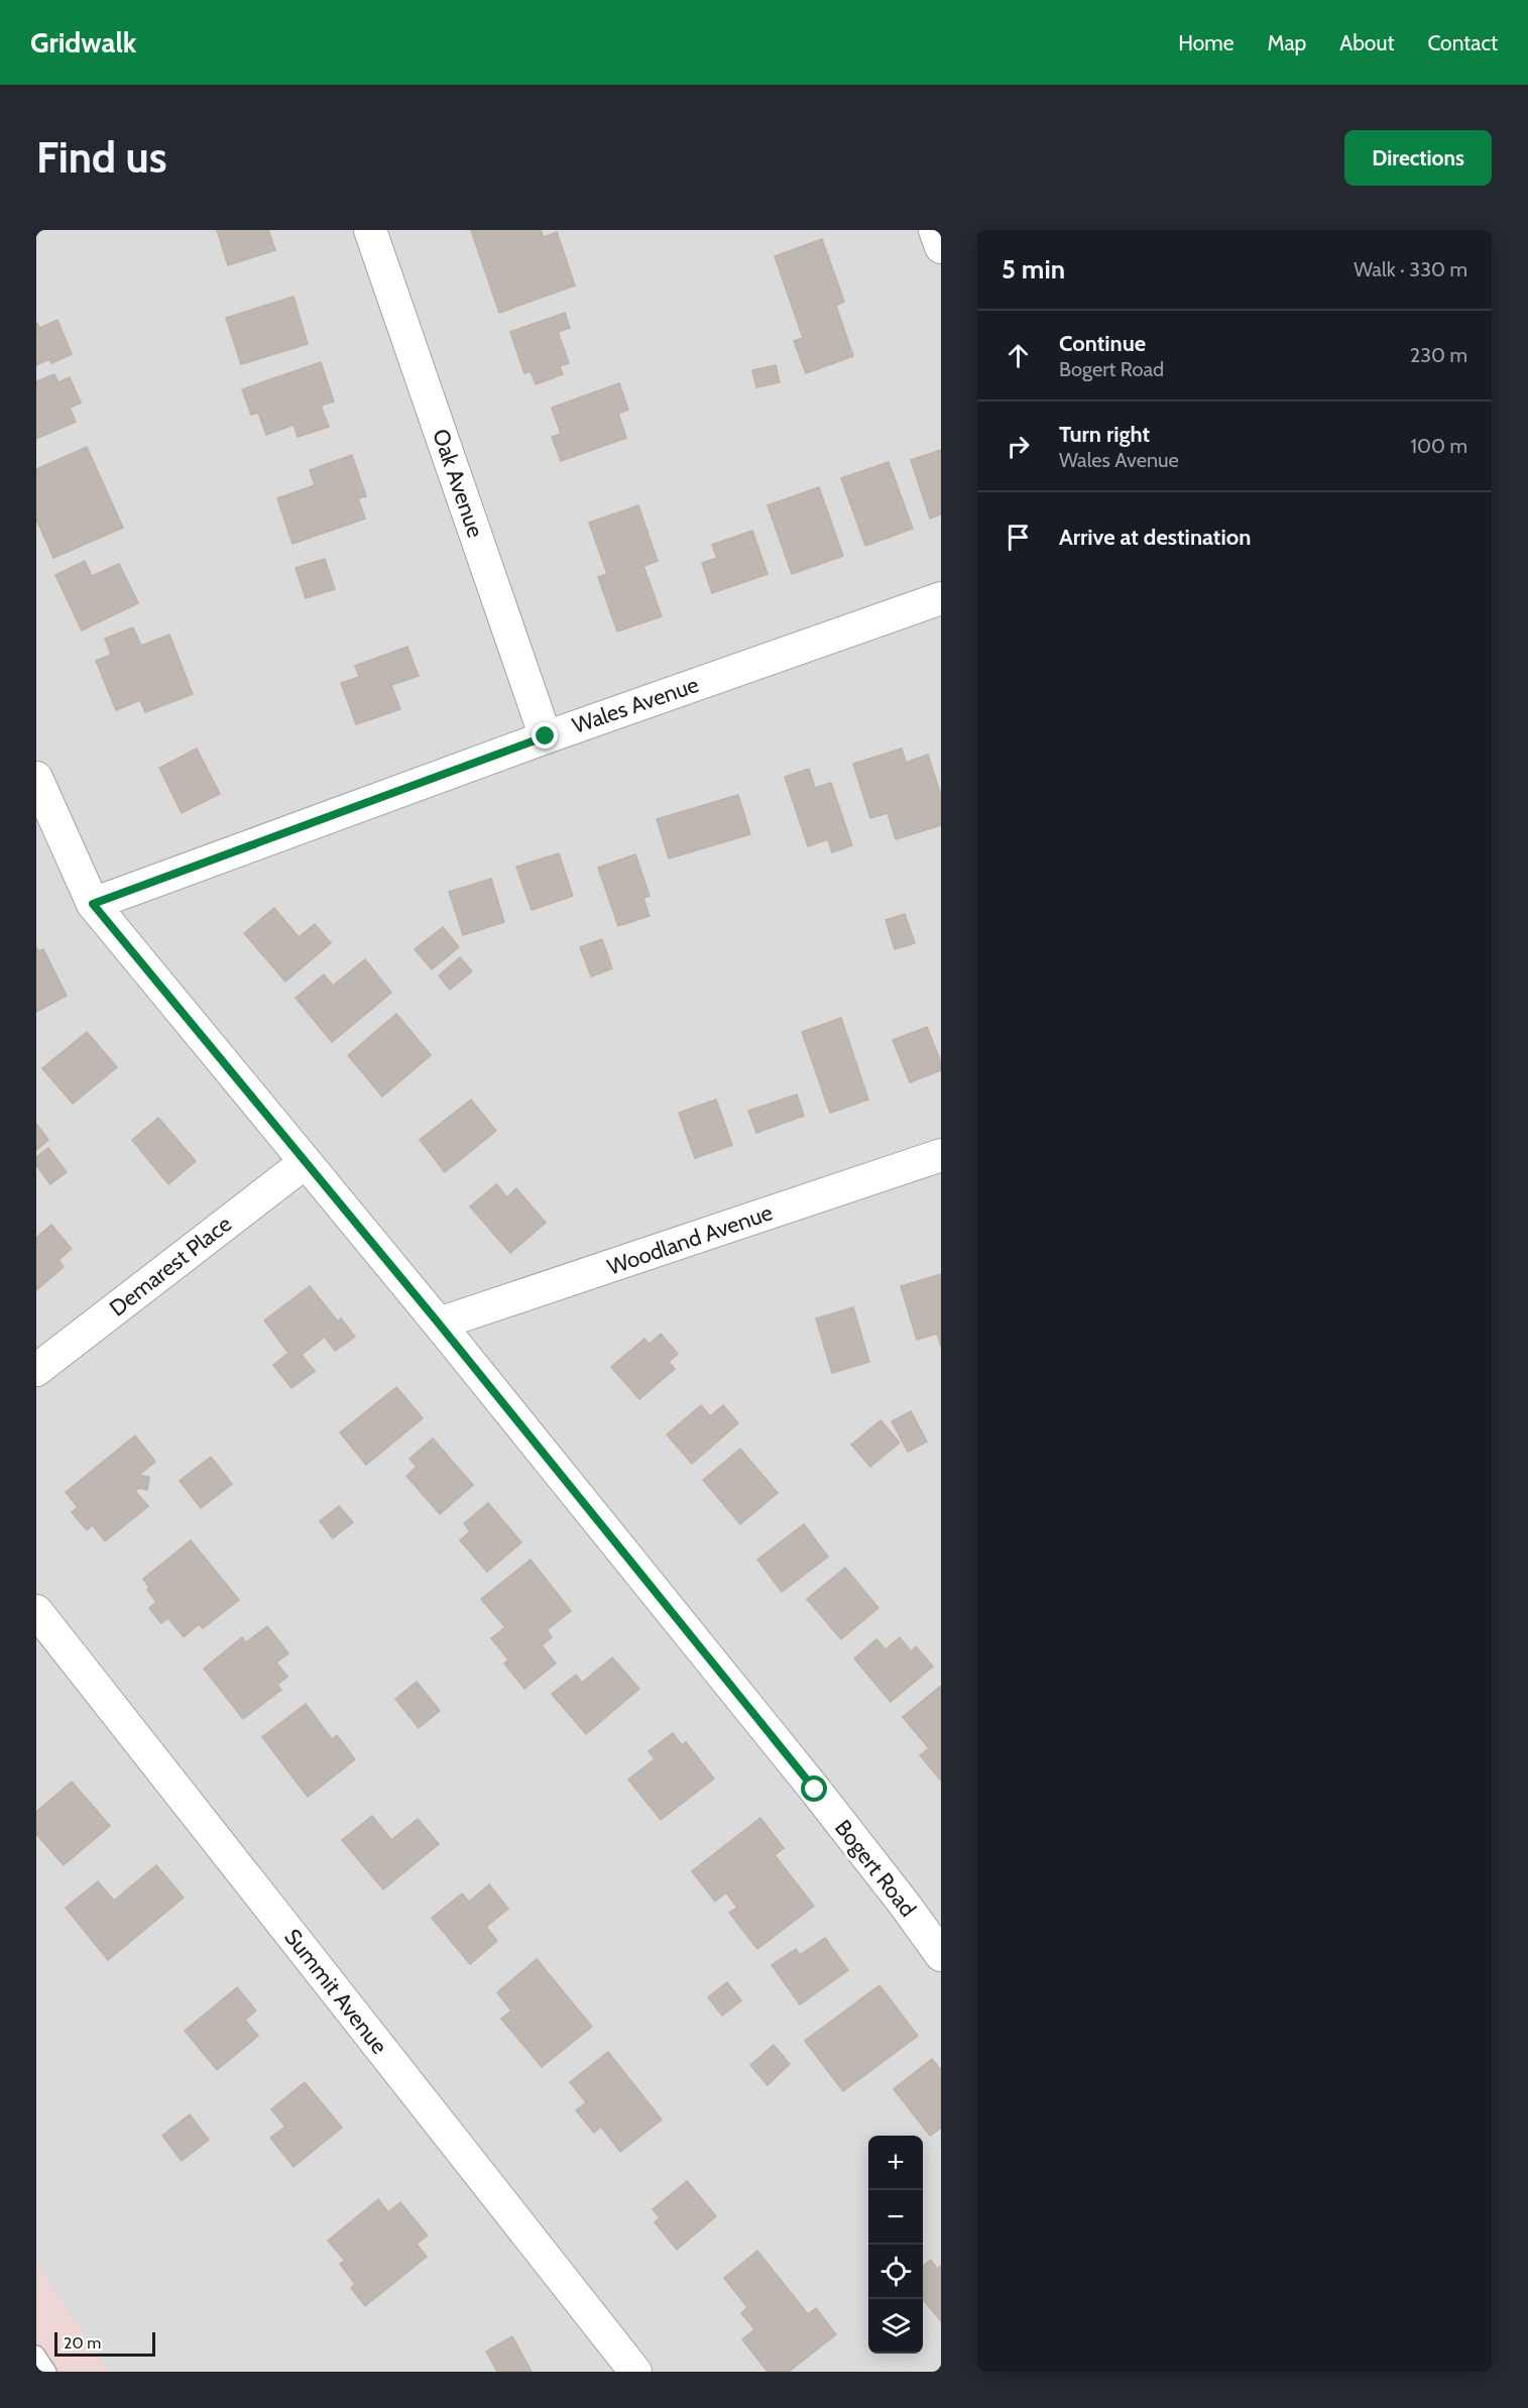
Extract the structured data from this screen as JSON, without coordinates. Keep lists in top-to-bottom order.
{
  "streets": {
    "street": [
      "Oak Avenue",
      "Wales Avenue",
      "Woodland Avenue",
      "Demarest Place",
      "Bogert Road",
      "Summit Avenue"
    ]
  },
  "crossings": [
    ["Oak Avenue", "Wales Avenue"],
    ["Wales Avenue", "Bogert Road"],
    ["Woodland Avenue", "Bogert Road"],
    ["Demarest Place", "Bogert Road"]
  ],
  "scale_bar": "20 m",
  "page": {
    "header": "Gridwalk",
    "nav": [
      "Home",
      "Map",
      "About",
      "Contact"
    ],
    "buttons": "Directions",
    "title": "Find us",
    "heading": ["5 min", "Walk · 330 m"],
    "list": [
      ["Continue", "Bogert Road", "230 m"],
      ["Turn right", "Wales Avenue", "100 m"],
      "Arrive at destination"
    ],
    "map_buttons": ["+", "−"],
    "scale": "20 m"
  }
}
